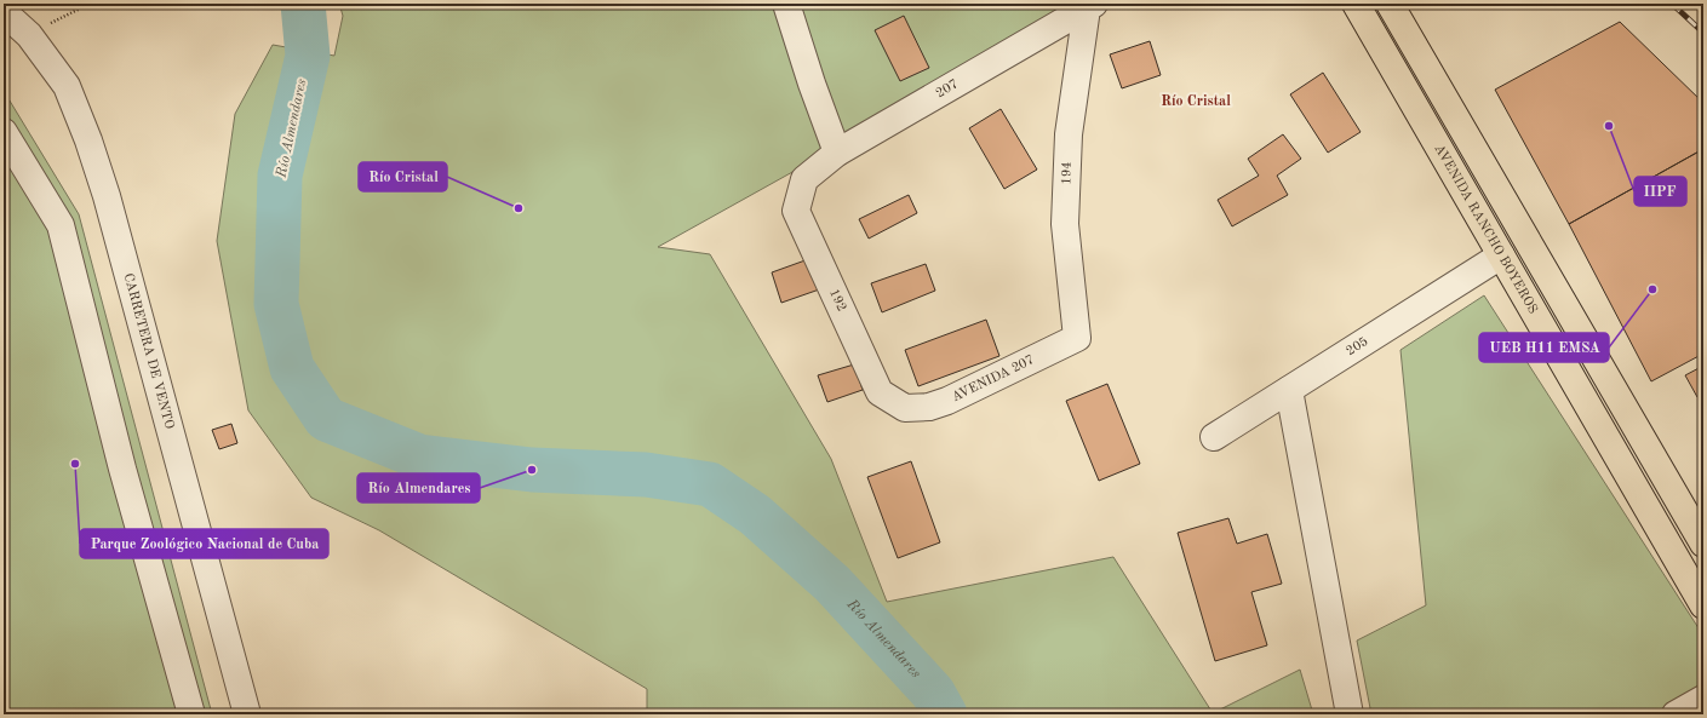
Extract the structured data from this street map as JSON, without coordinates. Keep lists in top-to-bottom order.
{
  "streets": {
    "highway": ["AVENIDA RANCHO BOYEROS"],
    "street": [
      "207",
      "194",
      "192",
      "205",
      "CARRETERA DE VENTO",
      "AVENIDA 207"
    ]
  },
  "crossings": [
    ["207", "194"],
    ["207", "192"],
    ["194", "AVENIDA 207"],
    ["AVENIDA RANCHO BOYEROS", "205"],
    ["192", "AVENIDA 207"]
  ],
  "districts": ["Río Cristal"],
  "water": ["Río Almendares"],
  "places": [
    "IIPF",
    "Río Cristal",
    "UEB H11 EMSA",
    "Parque Zoológico Nacional de Cuba",
    "Río Almendares"
  ]
}
